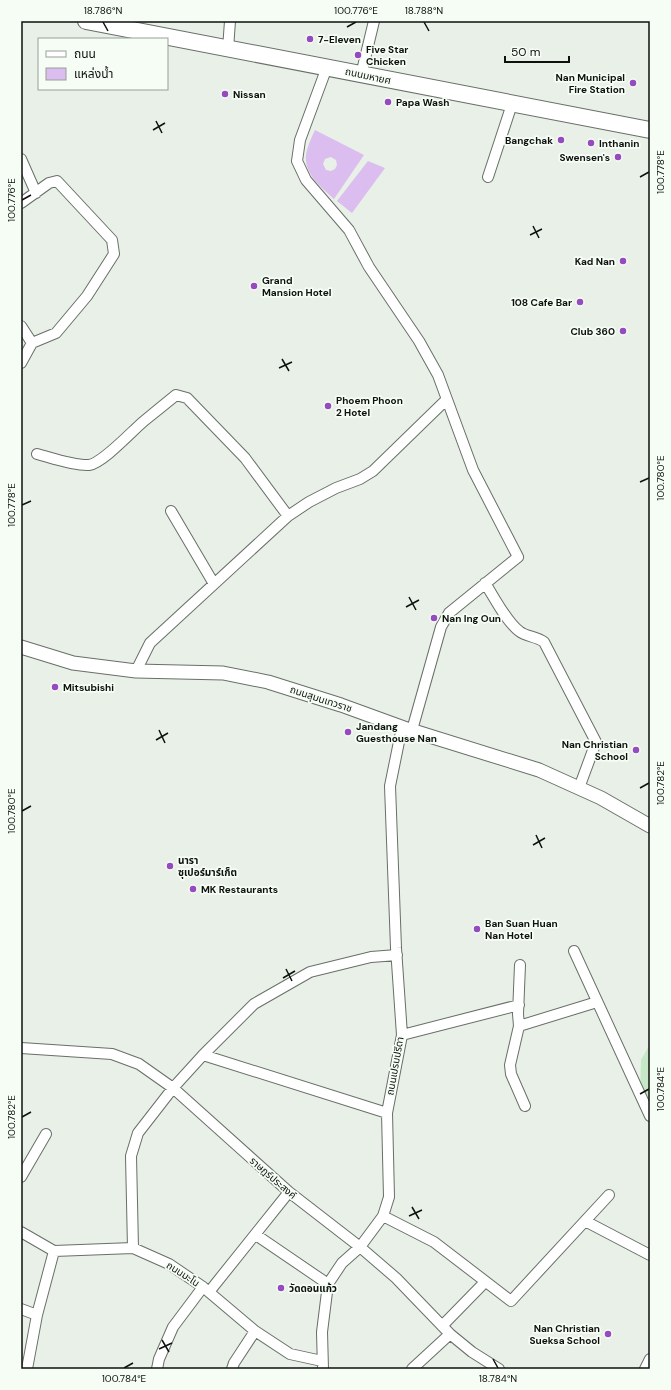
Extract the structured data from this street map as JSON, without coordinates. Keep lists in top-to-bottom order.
{
  "streets": {
    "main road": ["ถนนมหายศ"],
    "street": [
      "ถนนสุมนเทวราช",
      "ถนนเปรมปรีดา",
      "ราษฎร์ประสงค์",
      "ถนนมะโน"
    ]
  },
  "crossings": [
    ["ถนนสุมนเทวราช", "ถนนเปรมปรีดา"],
    ["ถนนเปรมปรีดา", "ราษฎร์ประสงค์"],
    ["ถนนเปรมปรีดา", "ถนนมะโน"]
  ],
  "places": [
    "7-Eleven",
    "Five Star Chicken",
    "Nan Municipal Fire Station",
    "Nissan",
    "Papa Wash",
    "Bangchak",
    "Inthanin",
    "Swensen's",
    "Kad Nan",
    "Grand Mansion Hotel",
    "108 Cafe Bar",
    "Club 360",
    "Phoem Phoon 2 Hotel",
    "Nan Ing Oun",
    "Mitsubishi",
    "Jandang Guesthouse Nan",
    "Nan Christian School",
    "นารา ซุเปอร์มาร์เก็ต",
    "MK Restaurants",
    "Ban Suan Huan Nan Hotel",
    "วัดดอนแก้ว",
    "Nan Christian Sueksa School"
  ],
  "legend": ["ถนน", "แหล่งน้ำ"],
  "scale_bar": "50 m",
  "coordinates": [
    "18.786°N",
    "100.776°E",
    "18.788°N",
    "100.778°E",
    "100.780°E",
    "100.782°E",
    "100.784°E",
    "18.784°N"
  ]
}
